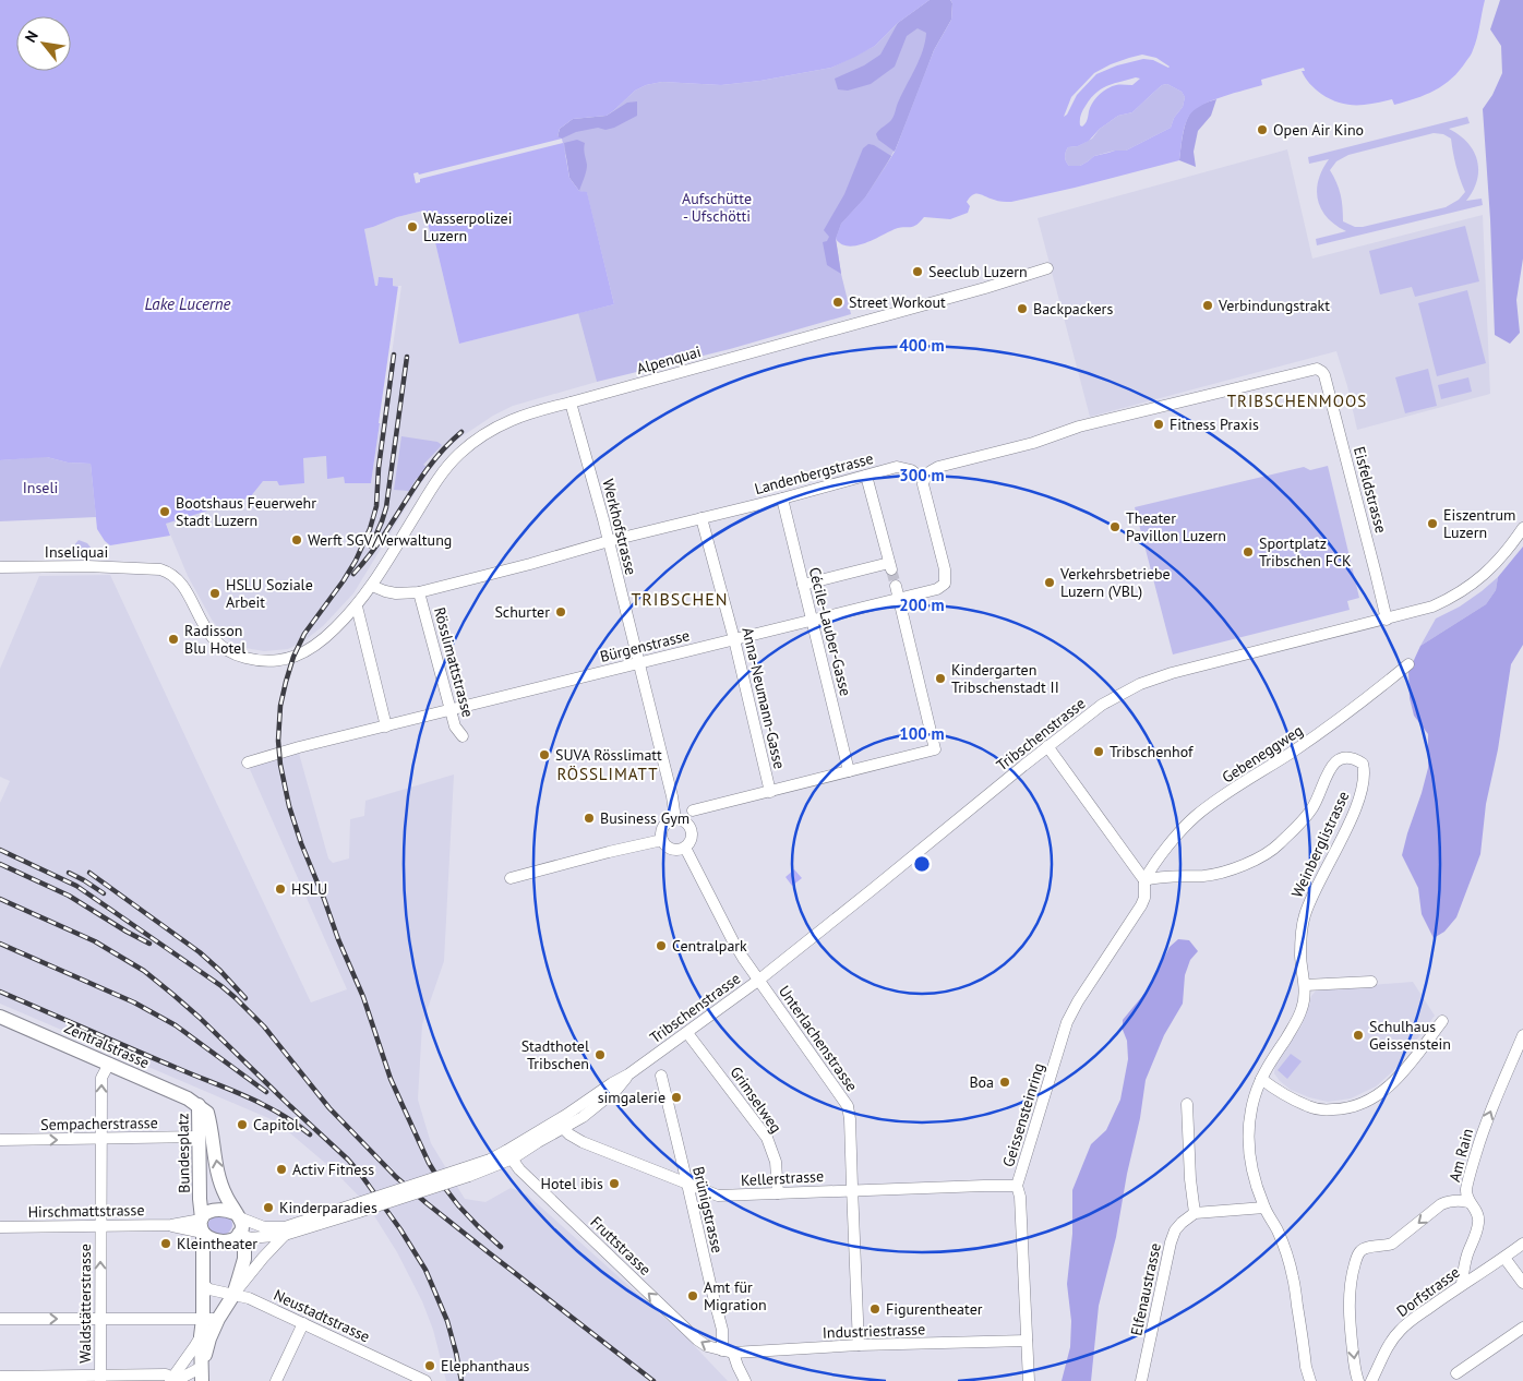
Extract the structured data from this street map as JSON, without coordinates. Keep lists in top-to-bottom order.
{
  "streets": {
    "main road": ["Zentralstrasse", "Bundesplatz"],
    "street": [
      "Alpenquai",
      "Landenbergstrasse",
      "Eisfeldstrasse",
      "Werkhofstrasse",
      "Inseliquai",
      "Cécile-Lauber-Gasse",
      "Bürgenstrasse",
      "Rösslimattstrasse",
      "Anna-Neumann-Gasse",
      "Tribschenstrasse",
      "Gebeneggweg",
      "Weinberglistrasse",
      "Unterlachenstrasse",
      "Grimselweg",
      "Geissensteinring",
      "Sempacherstrasse",
      "Am Rain",
      "Kellerstrasse",
      "Brünigstrasse",
      "Hirschmattstrasse",
      "Fruttstrasse",
      "Elfenaustrasse",
      "Dorfstrasse",
      "Waldstätterstrasse",
      "Neustadtstrasse",
      "Industriestrasse"
    ]
  },
  "crossings": [
    ["Alpenquai", "Landenbergstrasse"],
    ["Alpenquai", "Werkhofstrasse"],
    ["Alpenquai", "Inseliquai"],
    ["Landenbergstrasse", "Eisfeldstrasse"],
    ["Landenbergstrasse", "Werkhofstrasse"],
    ["Landenbergstrasse", "Cécile-Lauber-Gasse"],
    ["Landenbergstrasse", "Bürgenstrasse"],
    ["Landenbergstrasse", "Rösslimattstrasse"],
    ["Landenbergstrasse", "Anna-Neumann-Gasse"],
    ["Eisfeldstrasse", "Bürgenstrasse"],
    ["Eisfeldstrasse", "Tribschenstrasse"],
    ["Werkhofstrasse", "Bürgenstrasse"],
    ["Cécile-Lauber-Gasse", "Bürgenstrasse"],
    ["Bürgenstrasse", "Rösslimattstrasse"],
    ["Bürgenstrasse", "Anna-Neumann-Gasse"],
    ["Tribschenstrasse", "Unterlachenstrasse"],
    ["Tribschenstrasse", "Grimselweg"],
    ["Tribschenstrasse", "Bundesplatz"],
    ["Tribschenstrasse", "Kellerstrasse"],
    ["Tribschenstrasse", "Fruttstrasse"],
    ["Gebeneggweg", "Weinberglistrasse"],
    ["Gebeneggweg", "Geissensteinring"],
    ["Weinberglistrasse", "Geissensteinring"],
    ["Unterlachenstrasse", "Kellerstrasse"],
    ["Unterlachenstrasse", "Industriestrasse"],
    ["Zentralstrasse", "Bundesplatz"],
    ["Zentralstrasse", "Waldstätterstrasse"],
    ["Grimselweg", "Kellerstrasse"],
    ["Geissensteinring", "Kellerstrasse"],
    ["Geissensteinring", "Industriestrasse"],
    ["Sempacherstrasse", "Bundesplatz"],
    ["Sempacherstrasse", "Waldstätterstrasse"],
    ["Bundesplatz", "Hirschmattstrasse"],
    ["Bundesplatz", "Neustadtstrasse"],
    ["Am Rain", "Dorfstrasse"],
    ["Kellerstrasse", "Brünigstrasse"],
    ["Brünigstrasse", "Fruttstrasse"],
    ["Brünigstrasse", "Industriestrasse"],
    ["Hirschmattstrasse", "Waldstätterstrasse"],
    ["Fruttstrasse", "Industriestrasse"]
  ],
  "one_way": [
    "Sempacherstrasse",
    "Am Rain",
    "Fruttstrasse",
    "Waldstätterstrasse"
  ],
  "districts": ["TRIBSCHENMOOS", "TRIBSCHEN", "RÖSSLIMATT"],
  "water": ["Lake Lucerne"],
  "parks": ["Aufschütte - Ufschötti", "Inseli"],
  "places": [
    "Open Air Kino",
    "Wasserpolizei Luzern",
    "Seeclub Luzern",
    "Street Workout",
    "Verbindungstrakt",
    "Backpackers",
    "Fitness Praxis",
    "Bootshaus Feuerwehr Stadt Luzern",
    "Eiszentrum Luzern",
    "Theater Pavillon Luzern",
    "Werft SGV/Verwaltung",
    "Sportplatz Tribschen FCK",
    "Verkehrsbetriebe Luzern (VBL)",
    "HSLU Soziale Arbeit",
    "Schurter",
    "Radisson Blu Hotel",
    "Kindergarten Tribschenstadt II",
    "Tribschenhof",
    "SUVA Rösslimatt",
    "Business Gym",
    "HSLU",
    "Centralpark",
    "Schulhaus Geissenstein",
    "Stadthotel Tribschen",
    "Boa",
    "simgalerie",
    "Capitol",
    "Activ Fitness",
    "Hotel ibis",
    "Kinderparadies",
    "Kleintheater",
    "Amt für Migration",
    "Figurentheater",
    "Elephanthaus"
  ],
  "north": "top left",
  "rings": [
    "400 m",
    "300 m",
    "200 m",
    "100 m"
  ]
}
